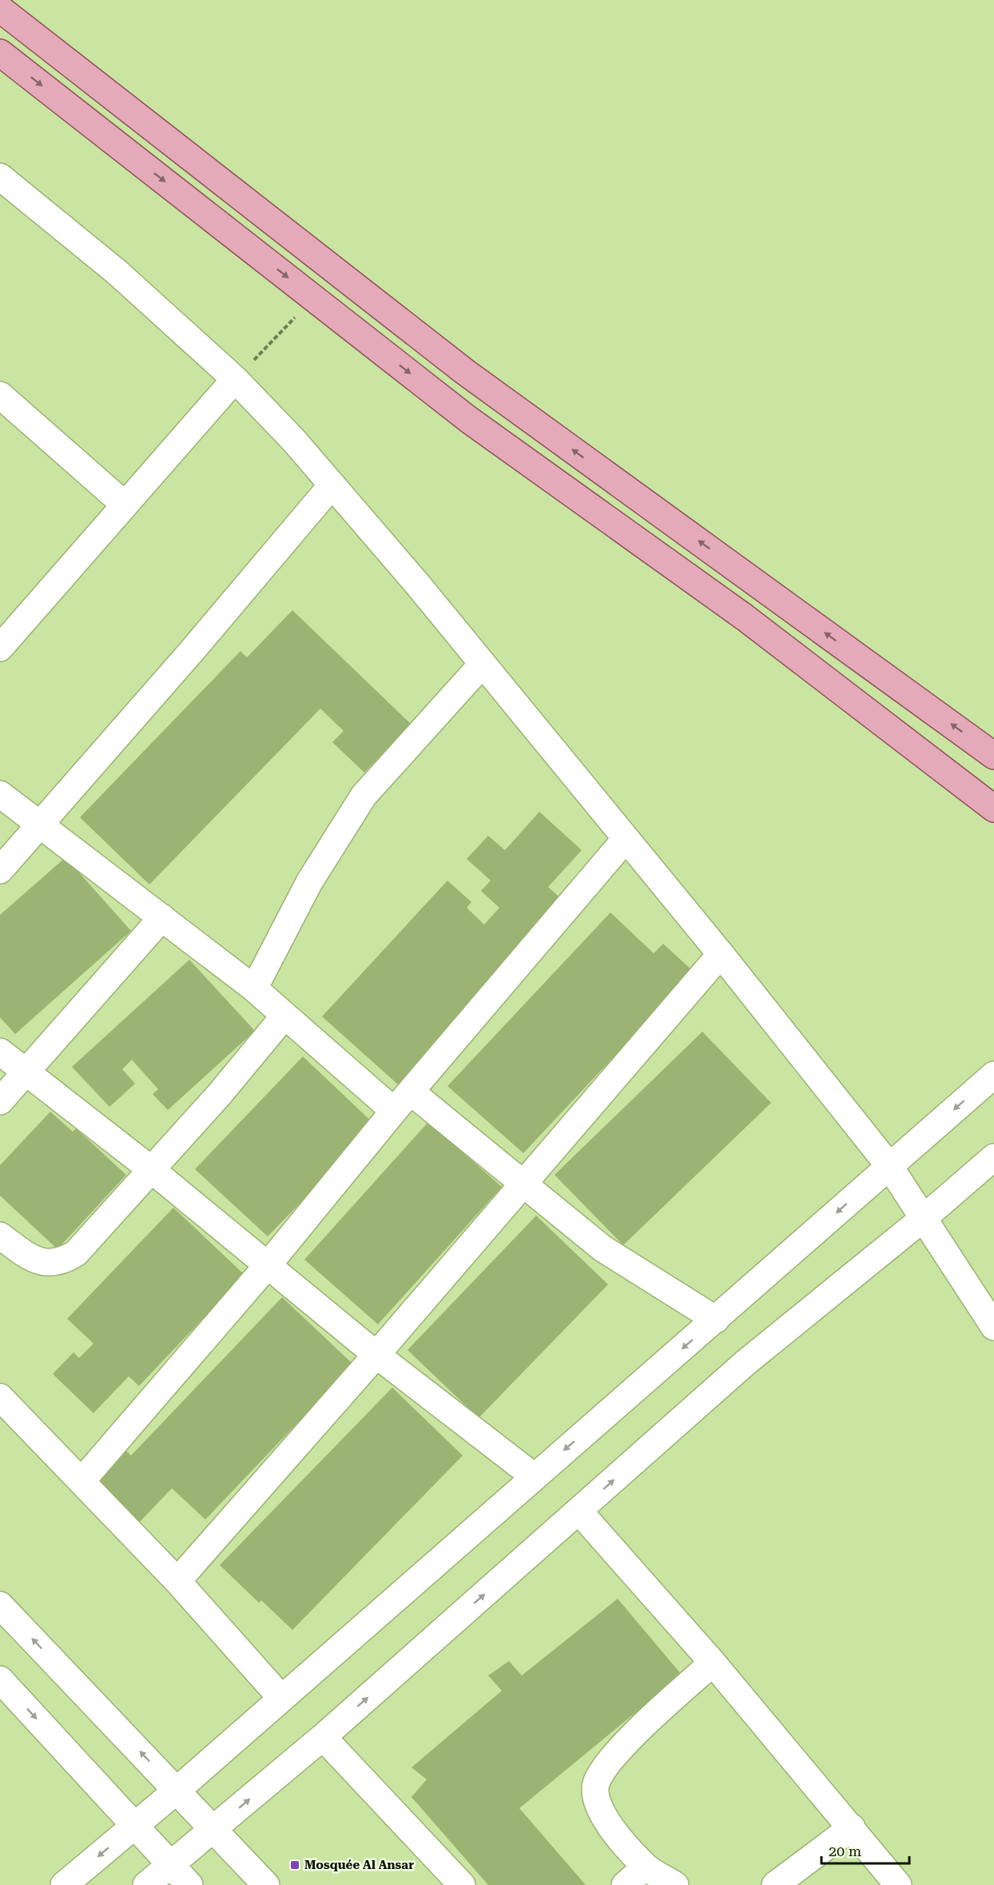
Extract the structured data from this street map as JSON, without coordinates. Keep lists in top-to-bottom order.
{
  "places": {
    "transit": ["Mosquée Al Ansar"]
  },
  "scale_bar": "20 m"
}
